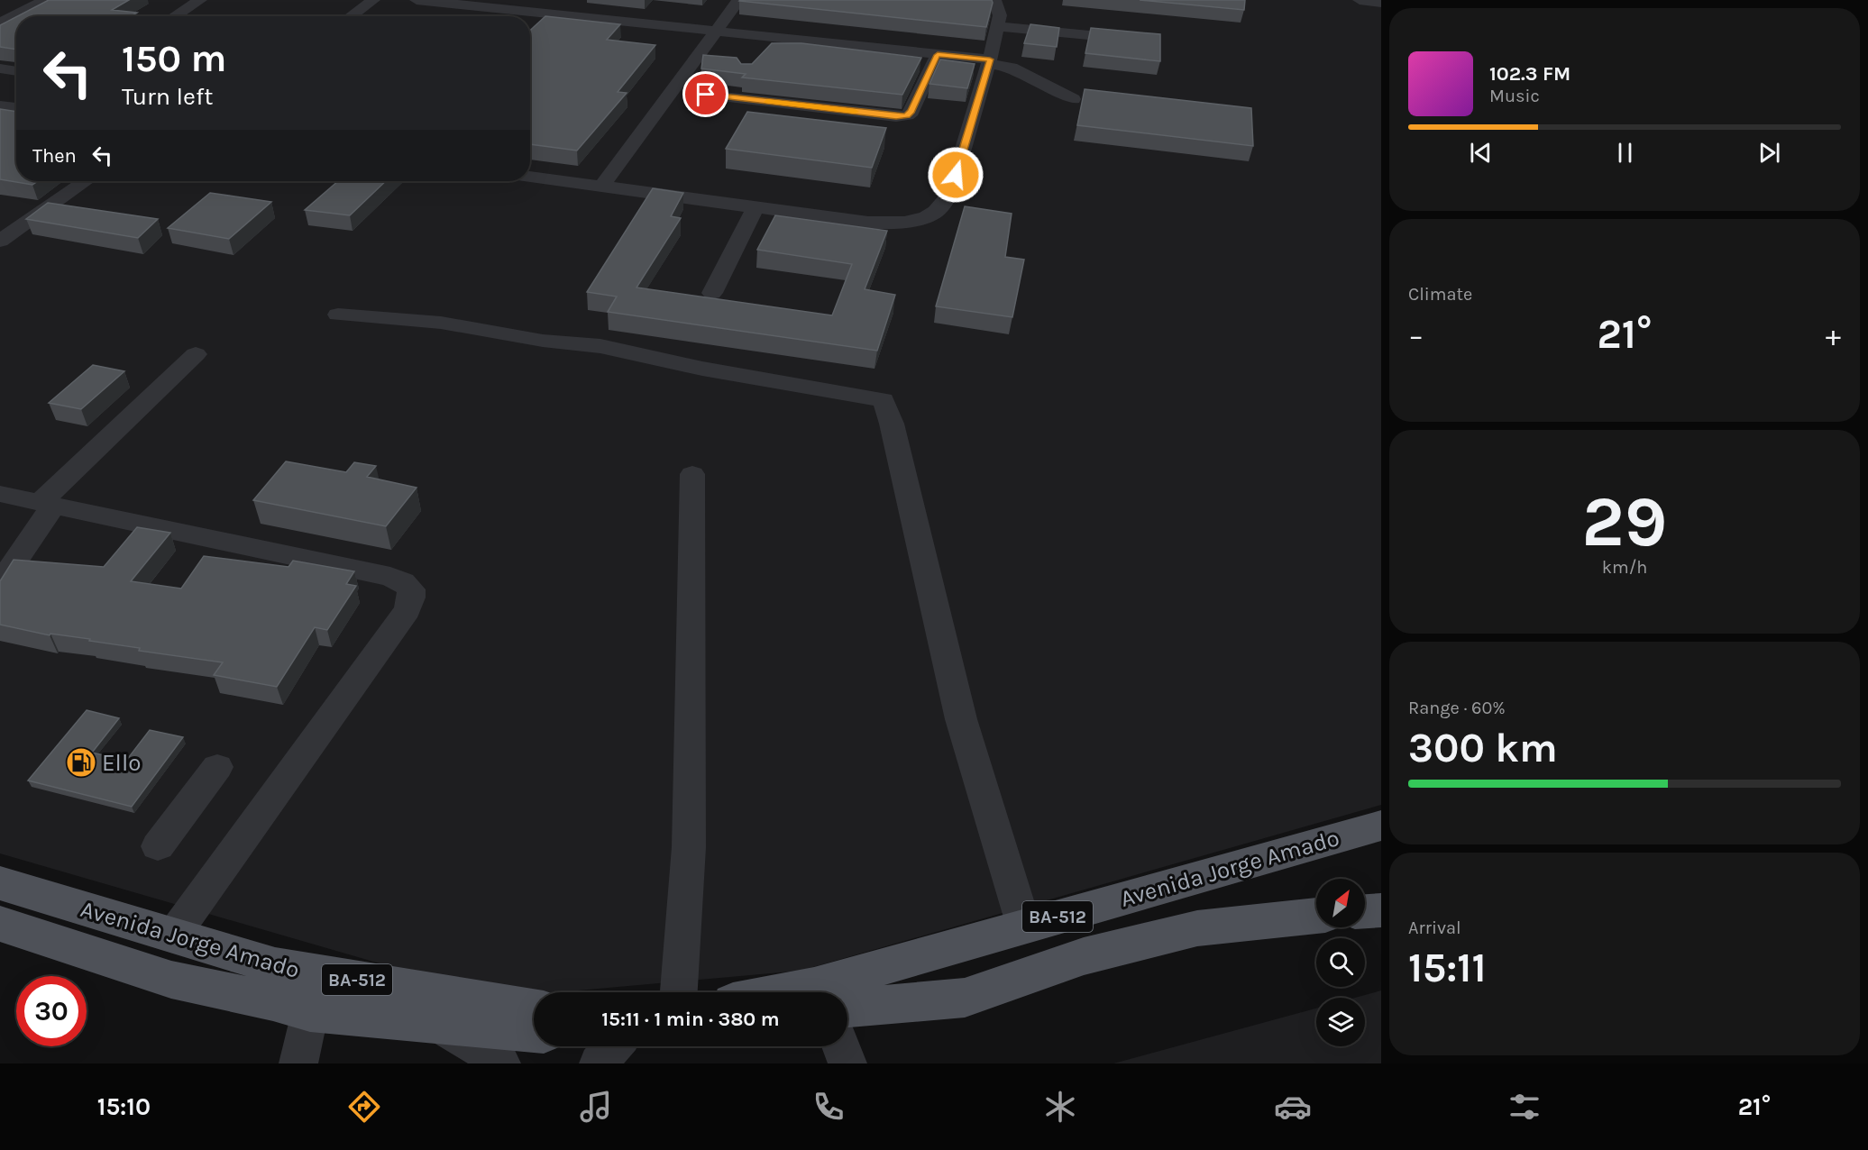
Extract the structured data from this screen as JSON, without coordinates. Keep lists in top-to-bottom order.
{
  "streets": {
    "main road": ["Avenida Jorge Amado", "BA-512"]
  },
  "places": {
    "fuel station": ["Ello"]
  },
  "north": "top right",
  "page": {
    "turn": ["150 m", "Turn left"],
    "song": ["102.3 FM", "Music"],
    "then": "Then",
    "tile": [
      "Climate",
      ["29", "km/h"],
      ["Range · 60%", "300 km"],
      ["Arrival", "15:11"]
    ],
    "heat": ["−", "21°", "+"],
    "limit": "30",
    "trip": "15:11 · 1 min · 380 m",
    "tabs": ["15:10", "21°"]
  }
}
